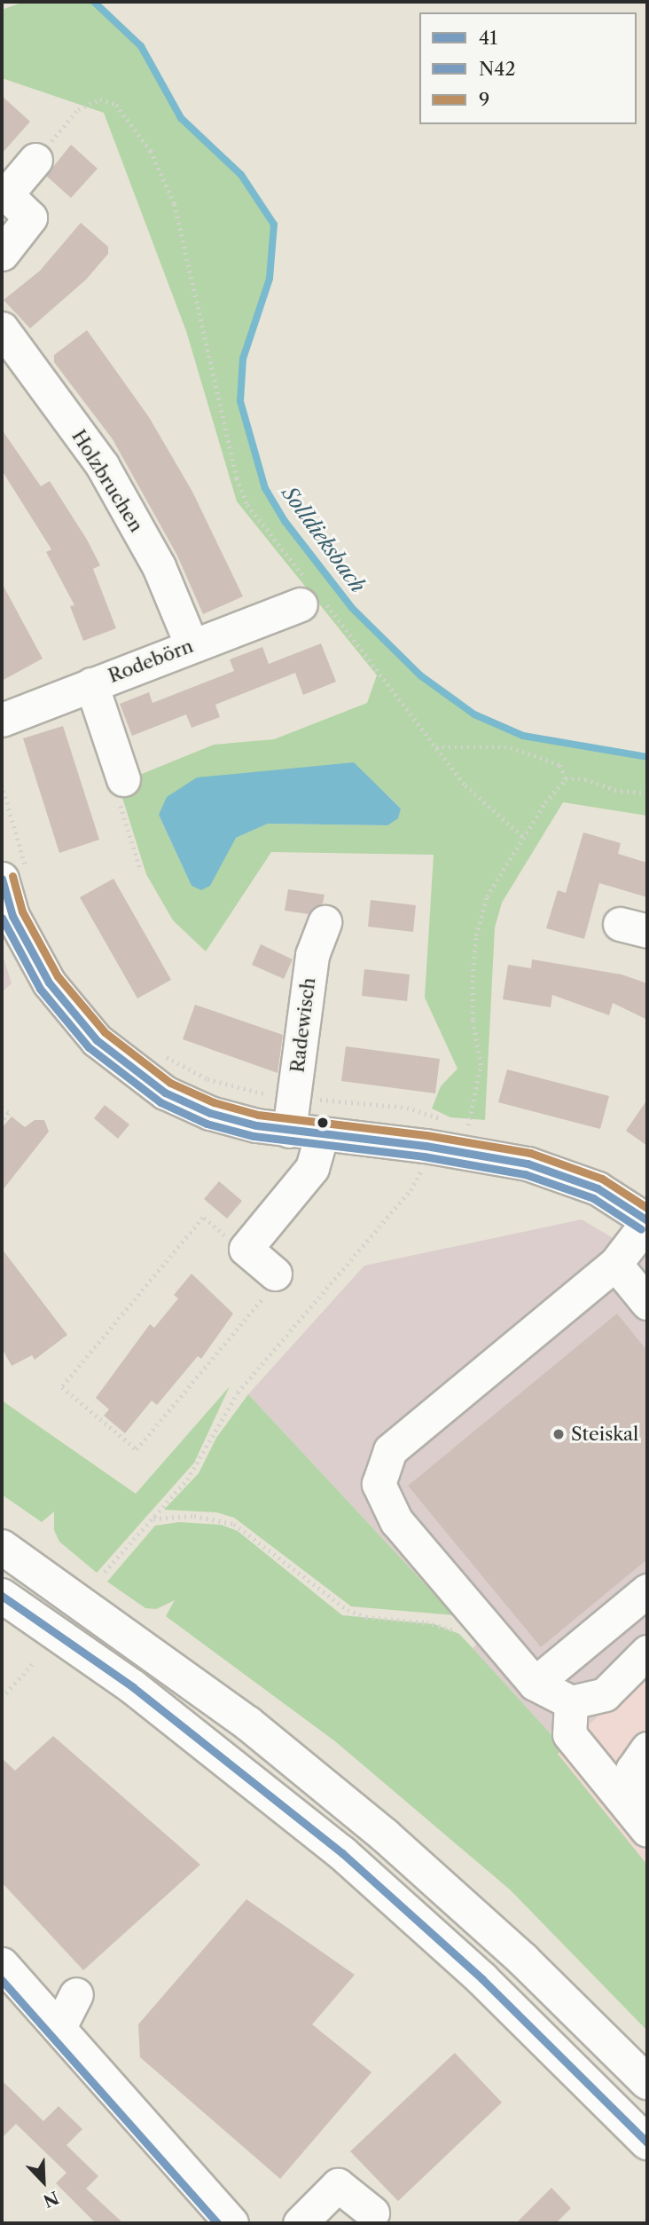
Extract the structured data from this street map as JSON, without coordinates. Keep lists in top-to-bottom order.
{
  "streets": {
    "street": ["Holzbruchen", "Rodebörn", "Radewisch"]
  },
  "crossings": [
    ["Holzbruchen", "Rodebörn"]
  ],
  "water": ["Solldieksbach"],
  "places": ["Steiskal"],
  "lines": ["transit line 9", "transit line 41", "transit line N42"],
  "legend": ["41", "N42", "9"],
  "north": "bottom right"
}
